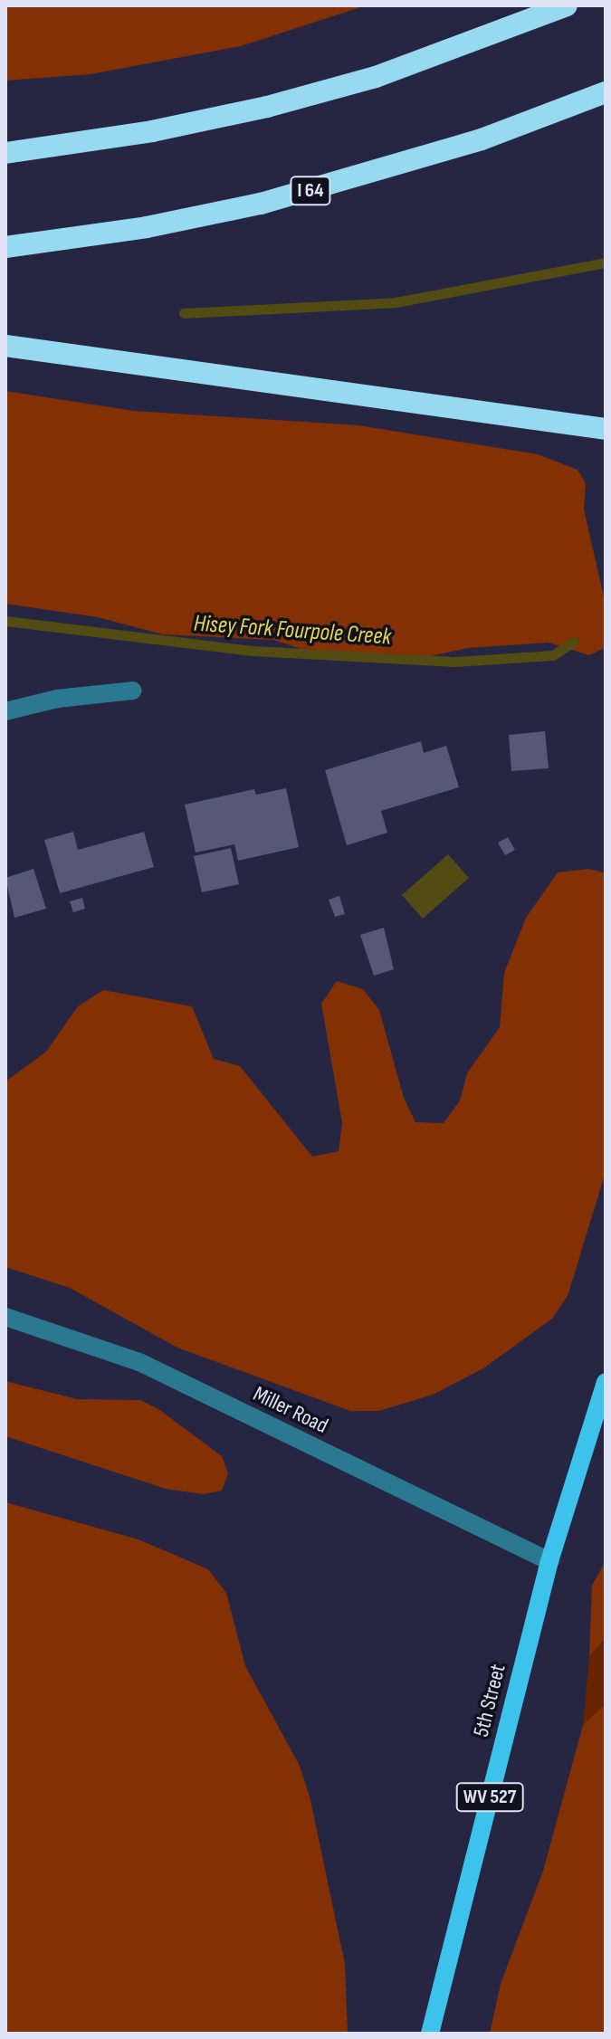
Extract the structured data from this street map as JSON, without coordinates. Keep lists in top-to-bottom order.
{
  "streets": {
    "highway": ["I 64"],
    "main road": ["5th Street", "WV 527"],
    "street": ["Miller Road"]
  },
  "crossings": [
    ["Miller Road", "5th Street"]
  ],
  "water": ["Hisey Fork Fourpole Creek"]
}
